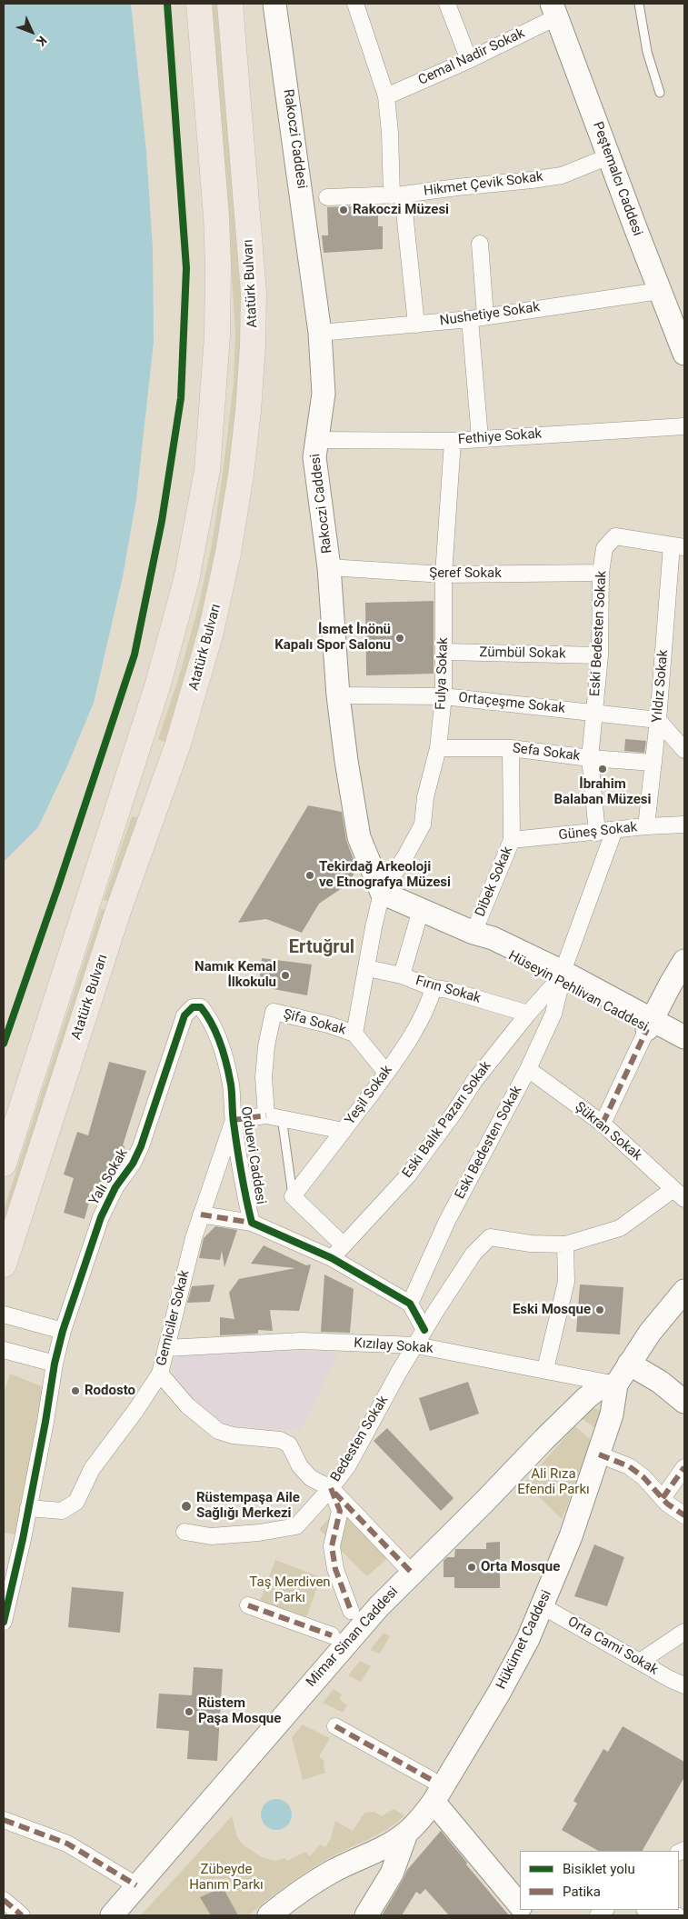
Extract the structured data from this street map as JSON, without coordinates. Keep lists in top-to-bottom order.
{
  "streets": {
    "main road": ["Atatürk Bulvarı"],
    "street": [
      "Cemal Nadir Sokak",
      "Rakoczi Caddesi",
      "Peştemalcı Caddesi",
      "Hikmet Çevik Sokak",
      "Nushetiye Sokak",
      "Fethiye Sokak",
      "Şeref Sokak",
      "Eski Bedesten Sokak",
      "Zümbül Sokak",
      "Fulya Sokak",
      "Yıldız Sokak",
      "Ortaçeşme Sokak",
      "Sefa Sokak",
      "Güneş Sokak",
      "Dibek Sokak",
      "Fırın Sokak",
      "Hüseyin Pehlivan Caddesi",
      "Şifa Sokak",
      "Yeşil Sokak",
      "Eski Balık Pazarı Sokak",
      "Şükran Sokak",
      "Orduevi Caddesi",
      "Yalı Sokak",
      "Gemiciler Sokak",
      "Kızılay Sokak",
      "Bedesten Sokak",
      "Mimar Sinan Caddesi",
      "Hükümet Caddesi",
      "Orta Cami Sokak"
    ]
  },
  "crossings": [
    ["Cemal Nadir Sokak", "Peştemalcı Caddesi"],
    ["Rakoczi Caddesi", "Nushetiye Sokak"],
    ["Rakoczi Caddesi", "Fethiye Sokak"],
    ["Rakoczi Caddesi", "Şeref Sokak"],
    ["Rakoczi Caddesi", "Fulya Sokak"],
    ["Rakoczi Caddesi", "Ortaçeşme Sokak"],
    ["Rakoczi Caddesi", "Hüseyin Pehlivan Caddesi"],
    ["Peştemalcı Caddesi", "Hikmet Çevik Sokak"],
    ["Peştemalcı Caddesi", "Nushetiye Sokak"],
    ["Fethiye Sokak", "Fulya Sokak"],
    ["Şeref Sokak", "Eski Bedesten Sokak"],
    ["Şeref Sokak", "Fulya Sokak"],
    ["Eski Bedesten Sokak", "Zümbül Sokak"],
    ["Eski Bedesten Sokak", "Yıldız Sokak"],
    ["Eski Bedesten Sokak", "Ortaçeşme Sokak"],
    ["Eski Bedesten Sokak", "Sefa Sokak"],
    ["Eski Bedesten Sokak", "Güneş Sokak"],
    ["Eski Bedesten Sokak", "Hüseyin Pehlivan Caddesi"],
    ["Eski Bedesten Sokak", "Eski Balık Pazarı Sokak"],
    ["Eski Bedesten Sokak", "Şükran Sokak"],
    ["Eski Bedesten Sokak", "Orduevi Caddesi"],
    ["Zümbül Sokak", "Fulya Sokak"],
    ["Fulya Sokak", "Ortaçeşme Sokak"],
    ["Fulya Sokak", "Sefa Sokak"],
    ["Fulya Sokak", "Hüseyin Pehlivan Caddesi"],
    ["Yıldız Sokak", "Ortaçeşme Sokak"],
    ["Yıldız Sokak", "Sefa Sokak"],
    ["Yıldız Sokak", "Güneş Sokak"],
    ["Sefa Sokak", "Dibek Sokak"],
    ["Güneş Sokak", "Dibek Sokak"],
    ["Dibek Sokak", "Hüseyin Pehlivan Caddesi"],
    ["Fırın Sokak", "Yeşil Sokak"],
    ["Fırın Sokak", "Eski Balık Pazarı Sokak"],
    ["Hüseyin Pehlivan Caddesi", "Eski Balık Pazarı Sokak"],
    ["Şifa Sokak", "Yeşil Sokak"],
    ["Eski Balık Pazarı Sokak", "Orduevi Caddesi"],
    ["Orduevi Caddesi", "Yalı Sokak"],
    ["Orduevi Caddesi", "Gemiciler Sokak"],
    ["Yalı Sokak", "Gemiciler Sokak"],
    ["Gemiciler Sokak", "Kızılay Sokak"],
    ["Kızılay Sokak", "Bedesten Sokak"],
    ["Kızılay Sokak", "Mimar Sinan Caddesi"],
    ["Kızılay Sokak", "Hükümet Caddesi"],
    ["Mimar Sinan Caddesi", "Hükümet Caddesi"],
    ["Hükümet Caddesi", "Orta Cami Sokak"]
  ],
  "districts": ["Ertuğrul"],
  "parks": ["Ali Rıza Efendi Parkı", "Taş Merdiven Parkı", "Zübeyde Hanım Parkı"],
  "places": [
    "Rakoczi Müzesi",
    "İsmet İnönü Kapalı Spor Salonu",
    "İbrahim Balaban Müzesi",
    "Tekirdağ Arkeoloji ve Etnografya Müzesi",
    "Namık Kemal İlkokulu",
    "Eski Mosque",
    "Rodosto",
    "Rüstempaşa Aile Sağlığı Merkezi",
    "Orta Mosque",
    "Rüstem Paşa Mosque"
  ],
  "legend": ["Bisiklet yolu", "Patika"],
  "north": "bottom right"
}
